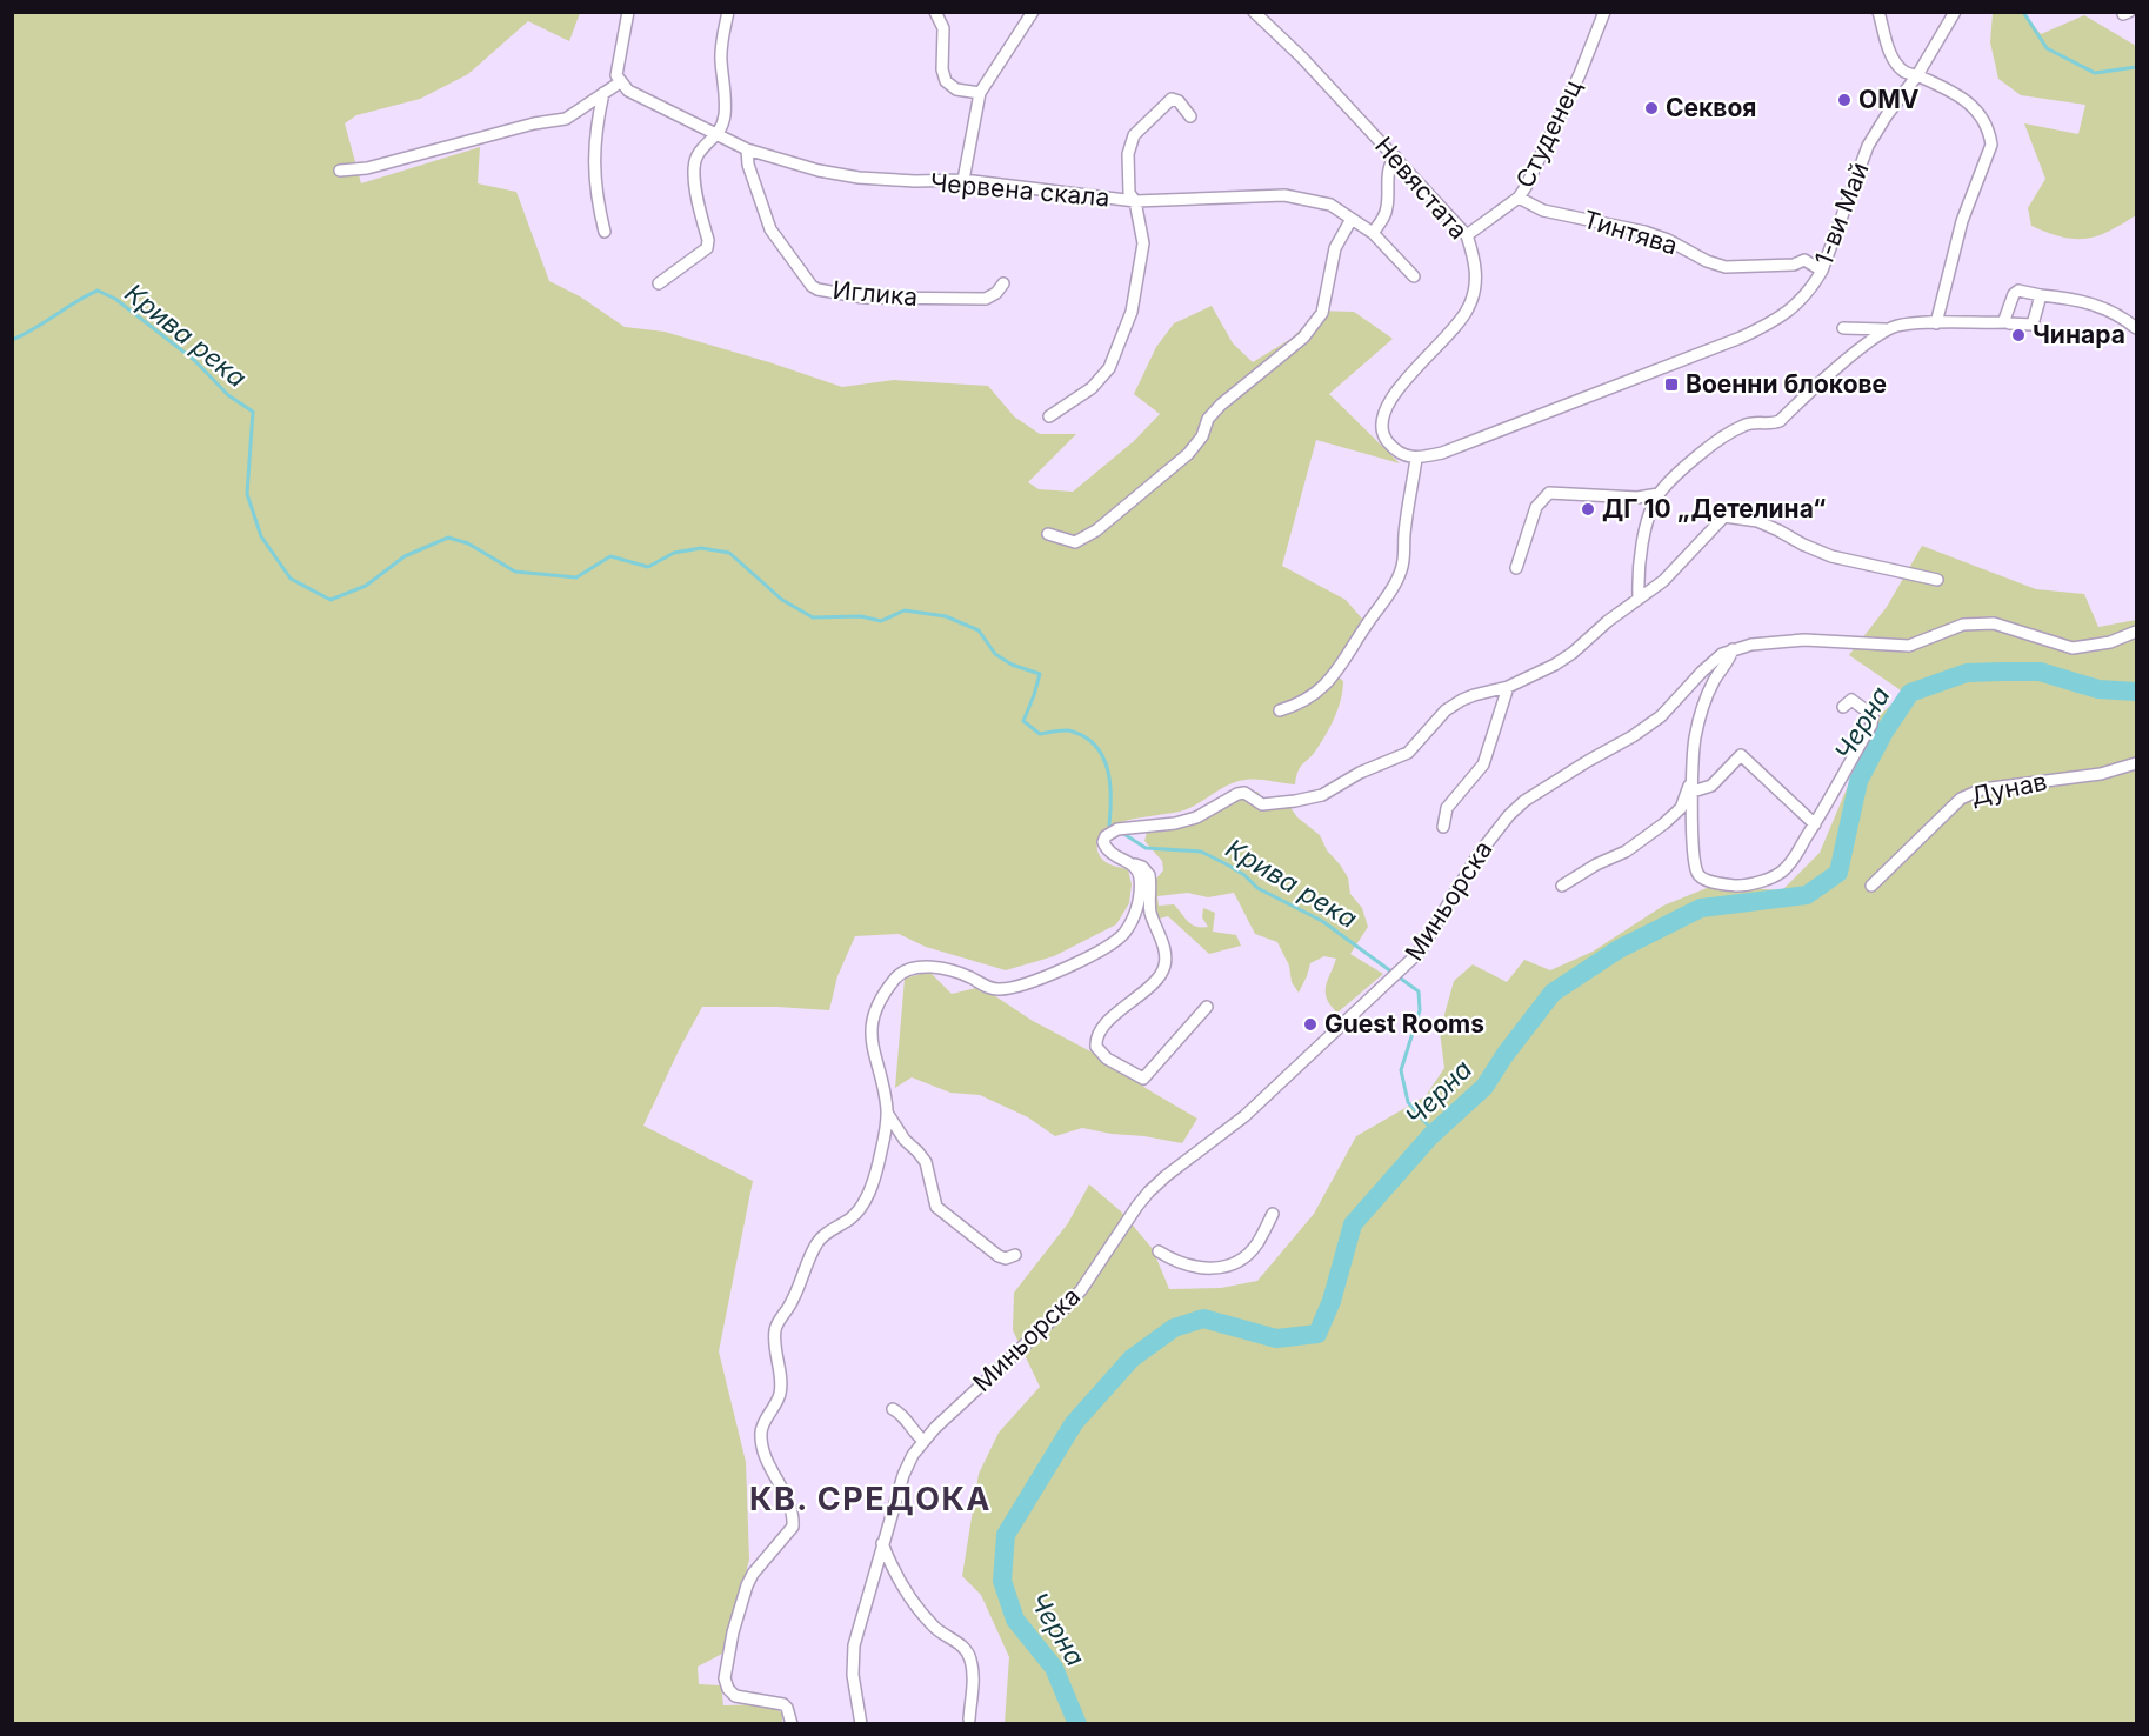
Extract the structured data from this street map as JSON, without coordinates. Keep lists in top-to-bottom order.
{
  "streets": {
    "street": [
      "Студенец",
      "Невястата",
      "Червена скала",
      "1-ви Май",
      "Тинтява",
      "Иглика",
      "Дунав",
      "Миньорска"
    ]
  },
  "crossings": [
    ["Студенец", "Невястата"],
    ["Студенец", "Тинтява"],
    ["Невястата", "1-ви Май"],
    ["Червена скала", "Иглика"],
    ["1-ви Май", "Тинтява"]
  ],
  "districts": ["КВ. СРЕДОКА"],
  "water": ["Крива река", "Черна"],
  "places": {
    "other": [
      "OMV",
      "Секвоя",
      "Чинара",
      "ДГ 10 „Детелина“",
      "Guest Rooms"
    ],
    "transit": ["Военни блокове"]
  }
}
